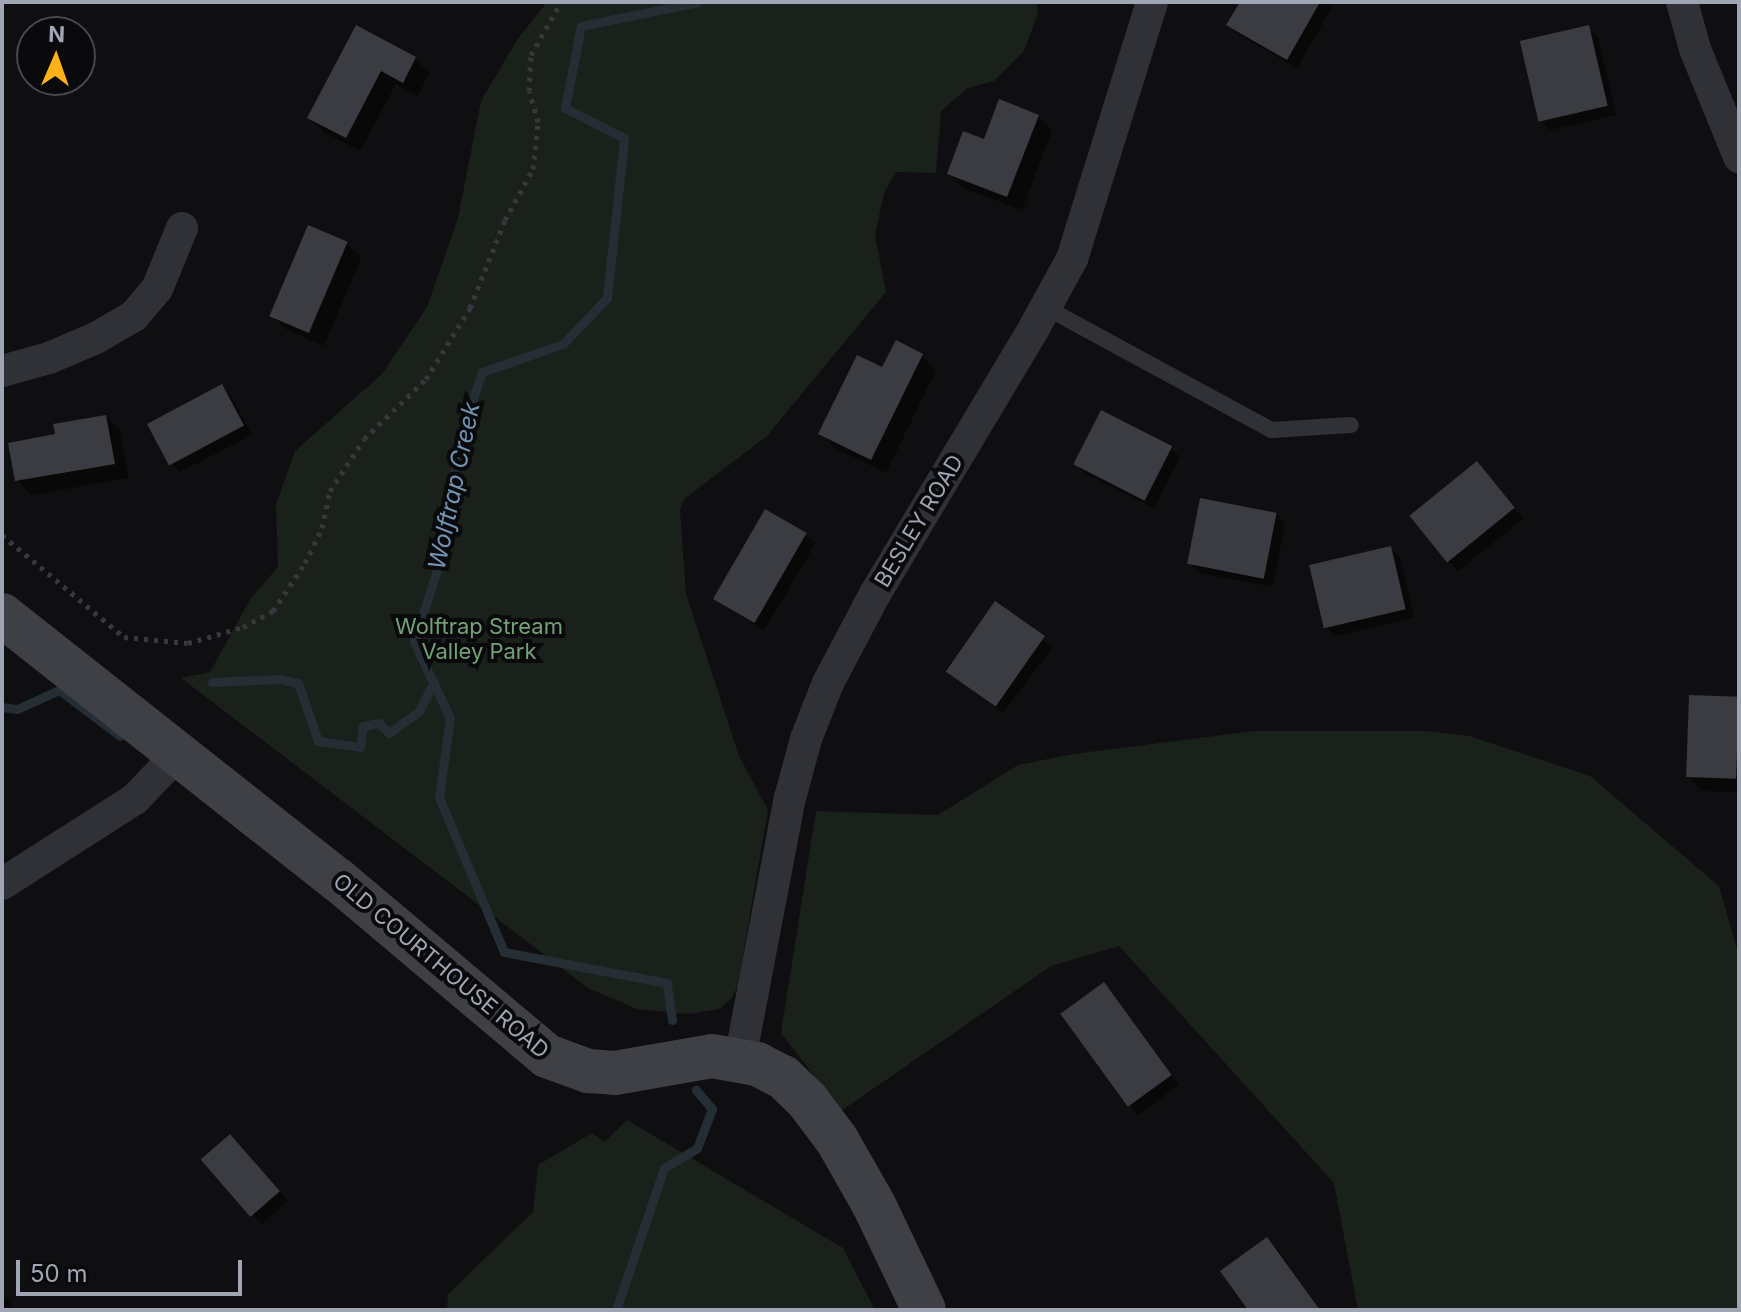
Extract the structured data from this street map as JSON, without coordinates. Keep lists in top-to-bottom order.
{
  "streets": {
    "street": ["BESLEY ROAD", "OLD COURTHOUSE ROAD"]
  },
  "crossings": [
    ["BESLEY ROAD", "OLD COURTHOUSE ROAD"]
  ],
  "water": ["Wolftrap Creek"],
  "parks": ["Wolftrap Stream Valley Park"],
  "scale_bar": "50 m",
  "north": "top"
}
